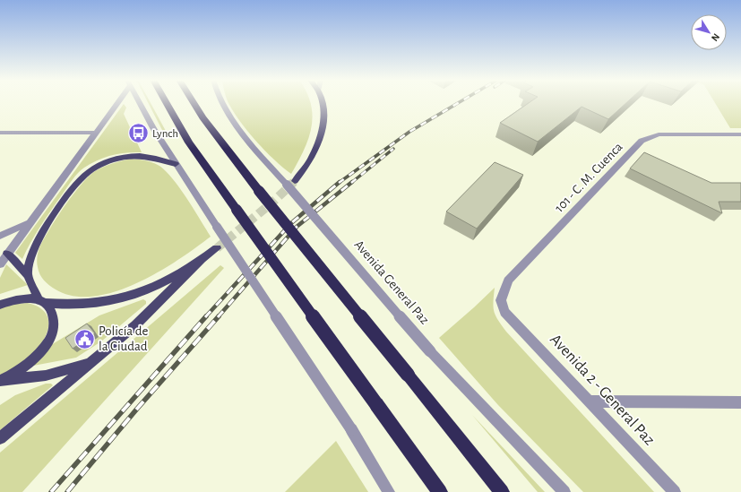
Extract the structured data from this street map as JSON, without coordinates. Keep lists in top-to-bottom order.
{
  "streets": {
    "street": ["101 - C. M. Cuenca", "Avenida General Paz", "Avenida 2 - General Paz"]
  },
  "crossings": [
    ["101 - C. M. Cuenca", "Avenida 2 - General Paz"]
  ],
  "places": {
    "bus stop": ["Lynch"],
    "public building": ["Policía de la Ciudad"]
  },
  "north": "bottom right"
}
